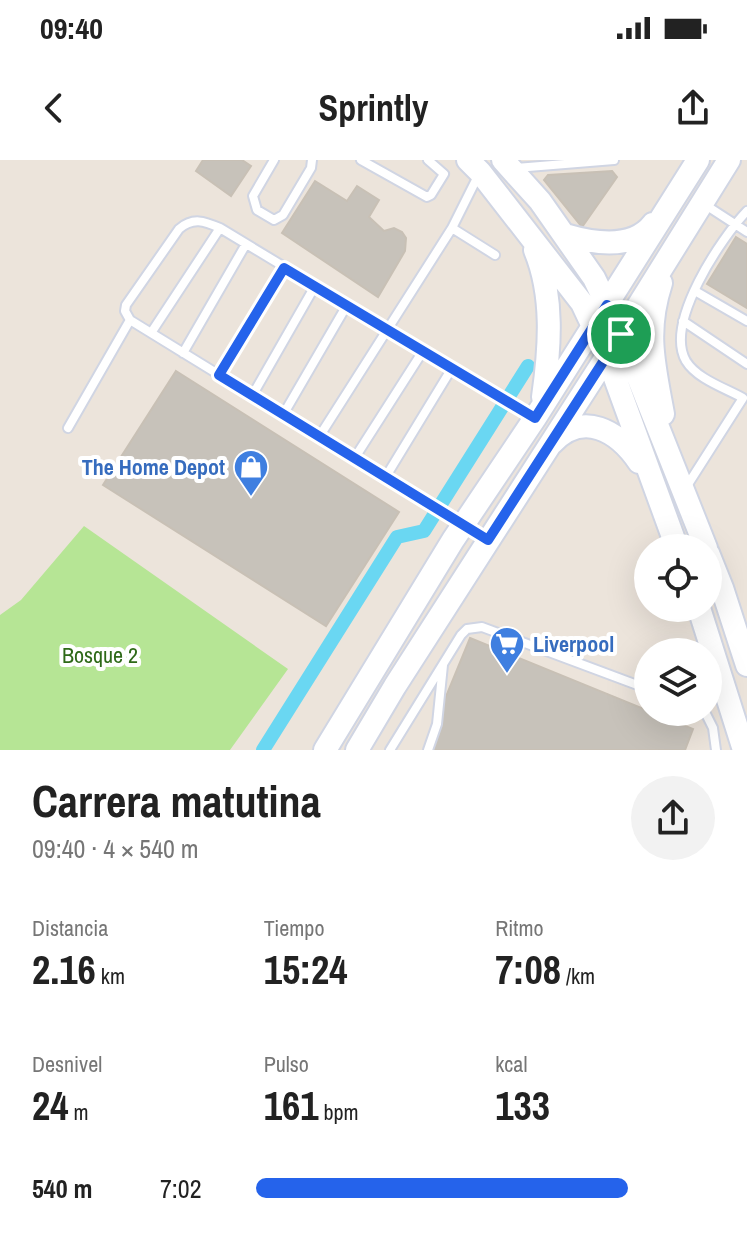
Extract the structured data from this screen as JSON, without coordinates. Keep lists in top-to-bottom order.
{
  "parks": ["Bosque 2"],
  "places": {
    "shop": ["The Home Depot"],
    "supermarket": ["Liverpool"]
  },
  "page": {
    "status": "09:40",
    "header": "Sprintly",
    "heading": ["Carrera matutina", "09:40 · 4 × 540 m"],
    "stats": [
      ["Distancia", "2.16 km"],
      ["Tiempo", "15:24"],
      ["Ritmo", "7:08 /km"],
      ["Desnivel", "24 m"],
      ["Pulso", "161 bpm"],
      ["kcal", "133"]
    ],
    "list": [
      {
        "name": "540 m",
        "note": "7:02"
      }
    ]
  }
}
